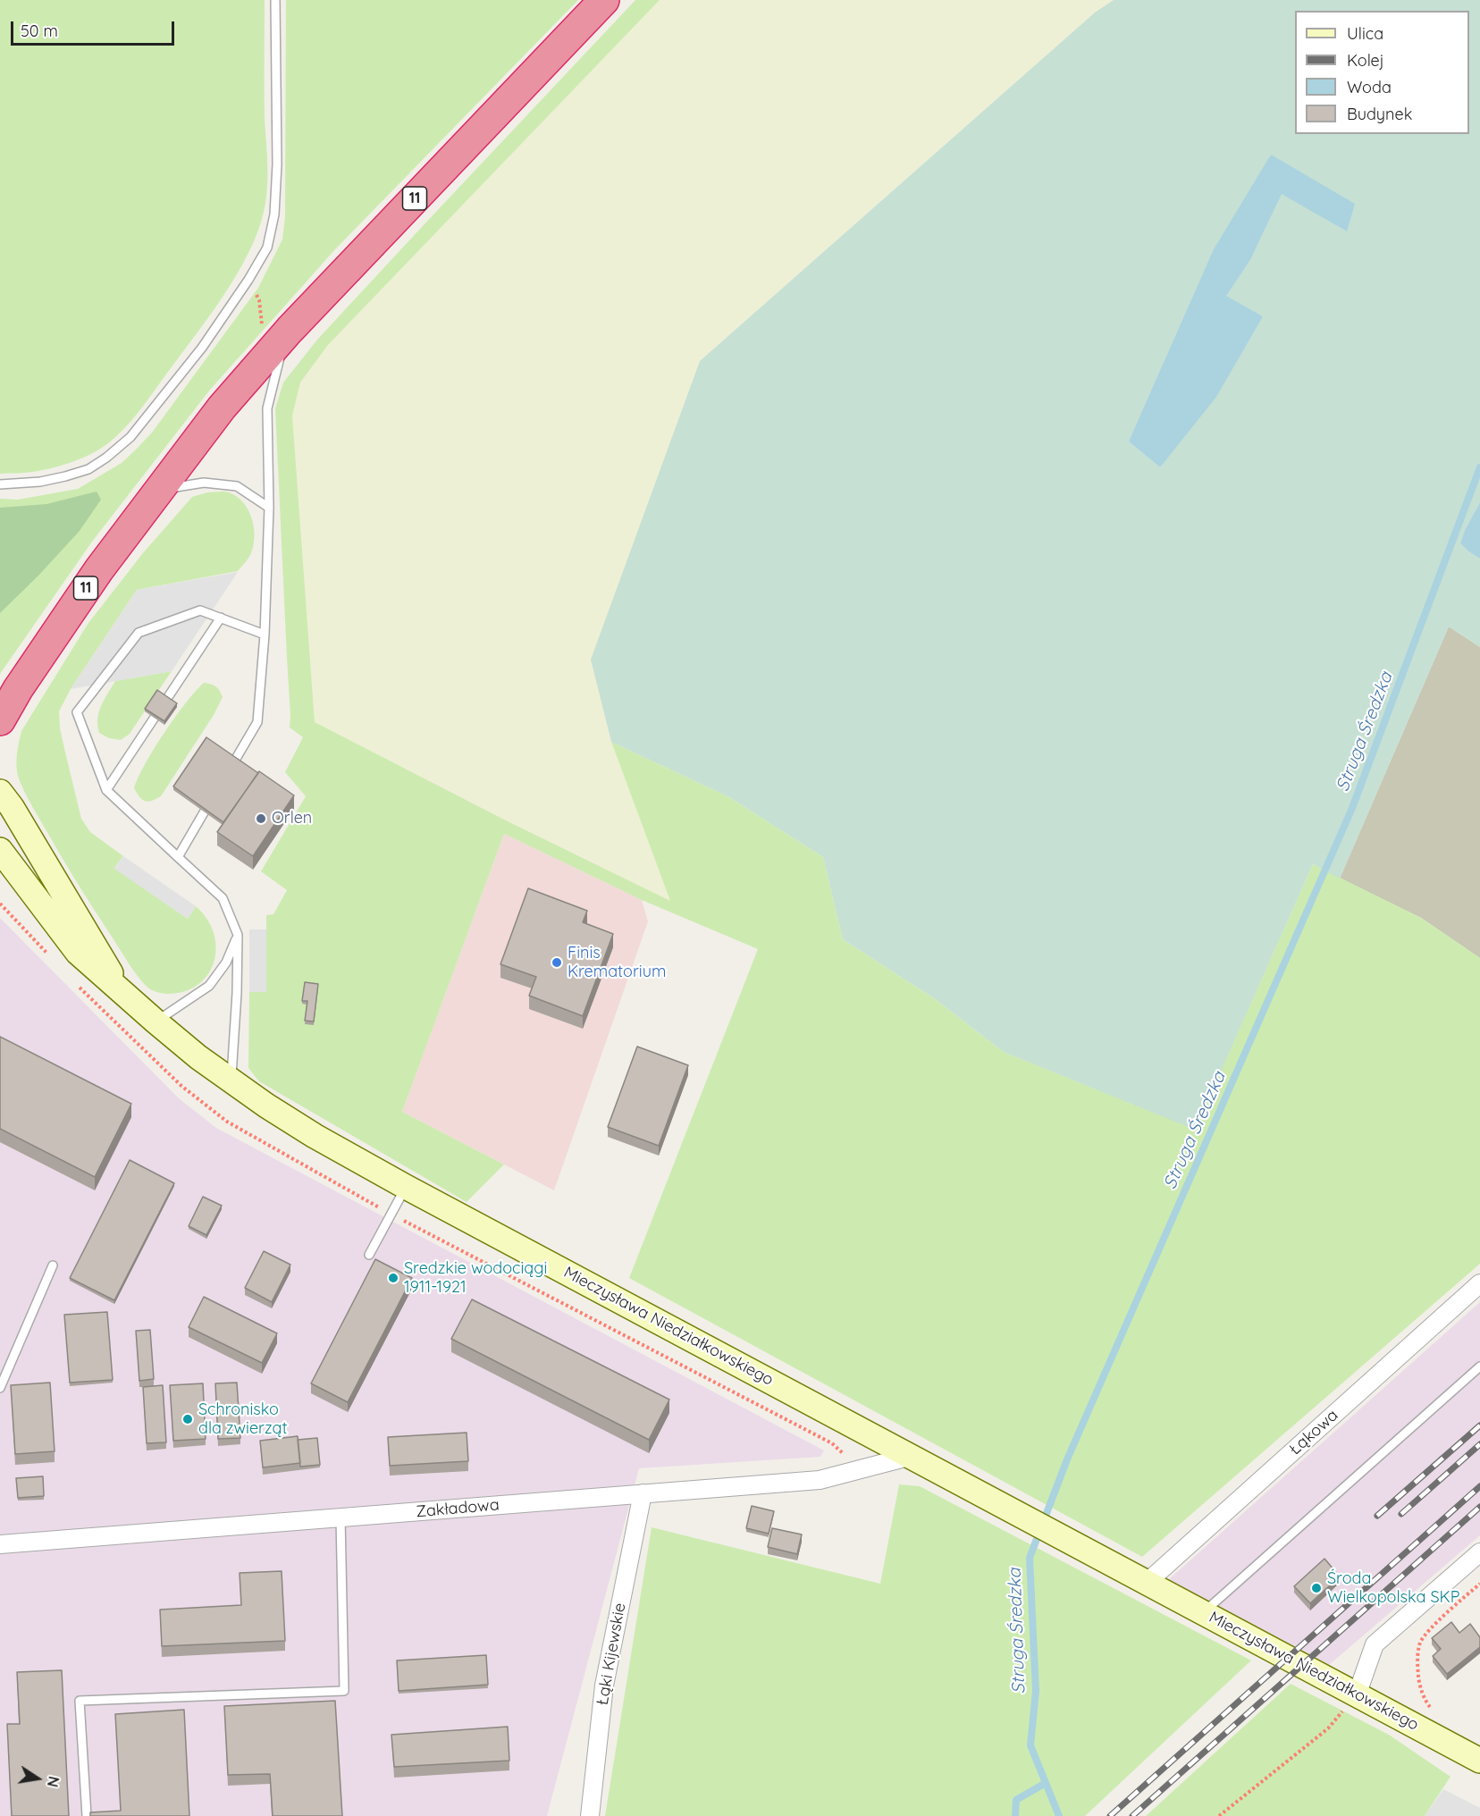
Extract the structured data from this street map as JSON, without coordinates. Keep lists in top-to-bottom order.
{
  "streets": {
    "highway": ["11"],
    "street": [
      "Mieczysława Niedziałkowskiego",
      "Łąkowa",
      "Zakładowa",
      "Łąki Kijewskie"
    ]
  },
  "crossings": [
    ["Mieczysława Niedziałkowskiego", "Łąkowa"],
    ["Mieczysława Niedziałkowskiego", "Zakładowa"],
    ["Zakładowa", "Łąki Kijewskie"]
  ],
  "water": ["Struga Średzka"],
  "places": [
    "Orlen",
    "Finis Krematorium",
    "Sredzkie wodociągi 1911-1921",
    "Schronisko dla zwierząt",
    "Środa Wielkopolska SKP"
  ],
  "legend": [
    "Ulica",
    "Kolej",
    "Woda",
    "Budynek"
  ],
  "scale_bar": "50 m",
  "north": "right"
}
